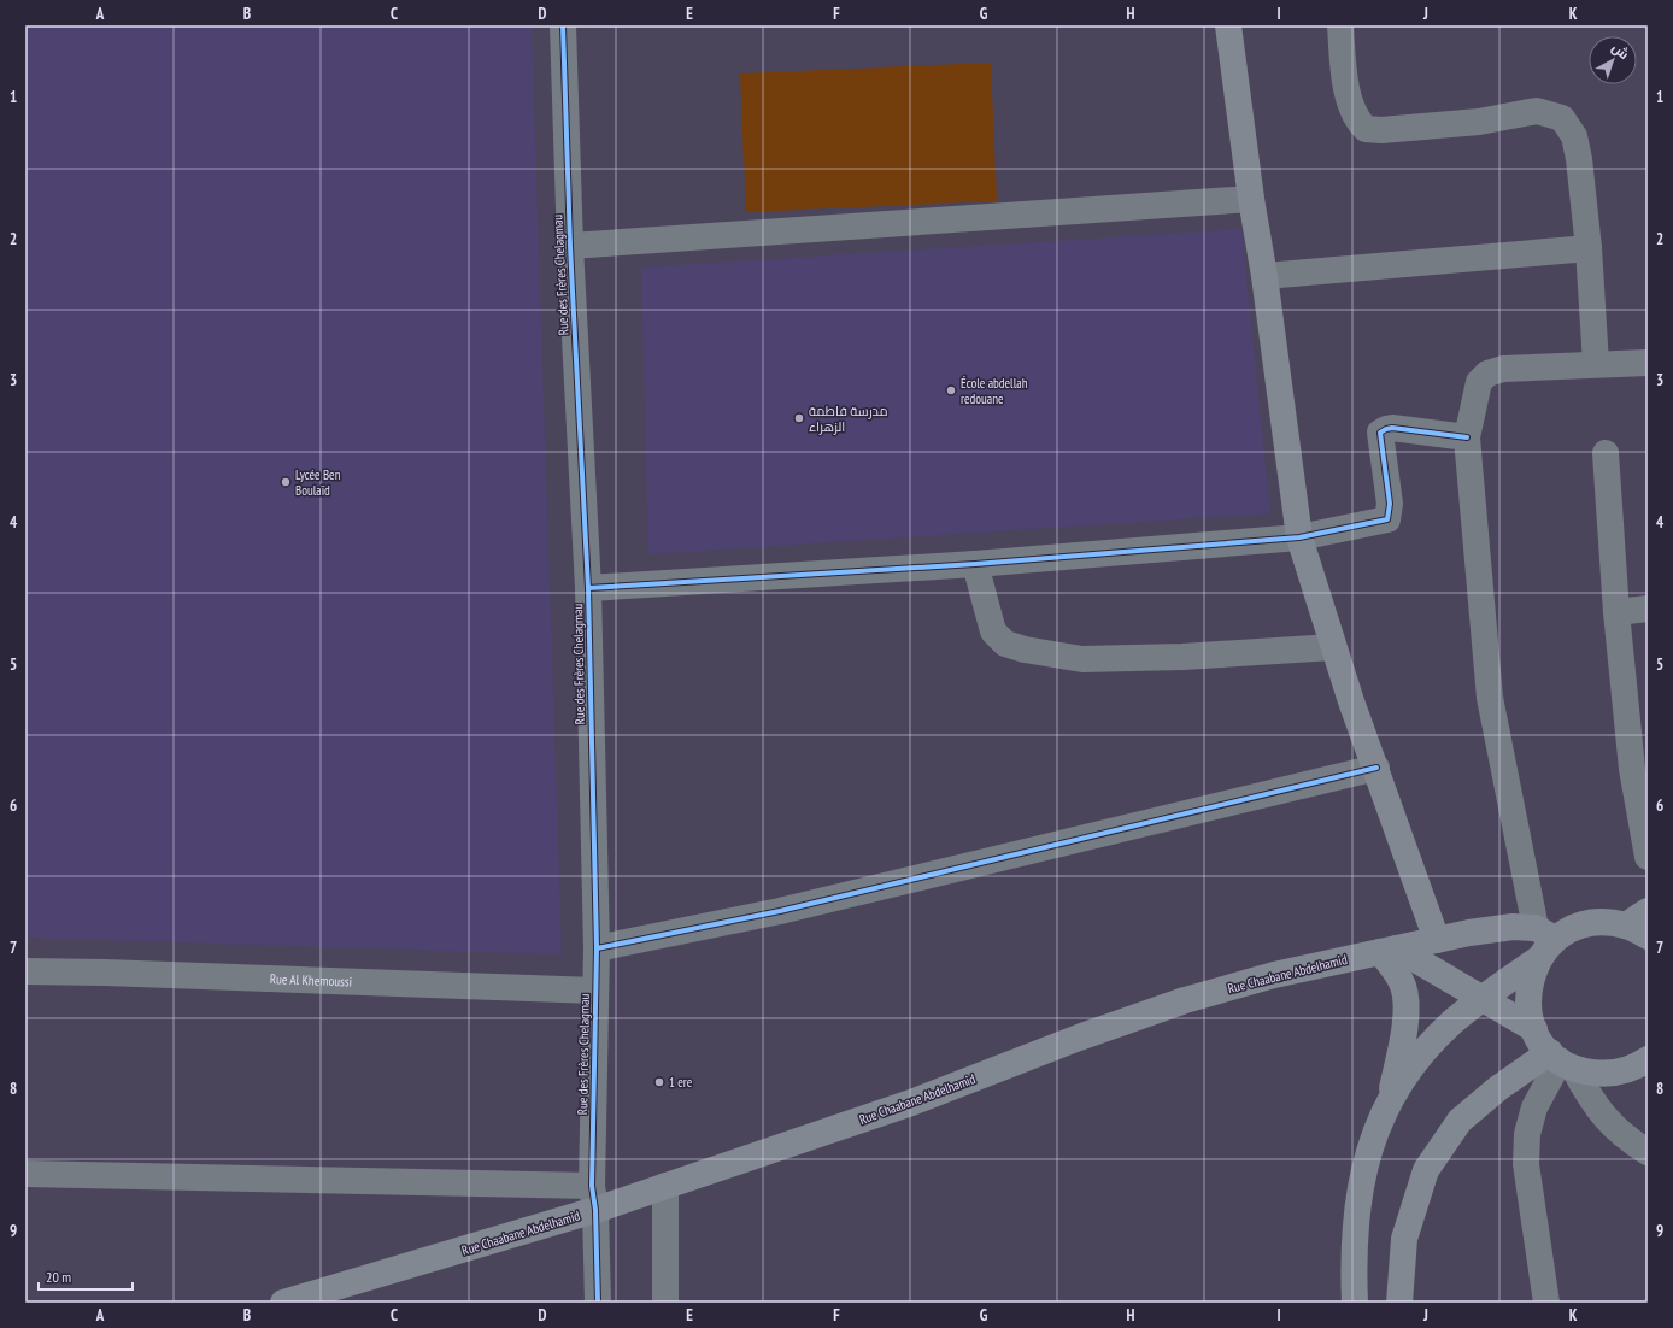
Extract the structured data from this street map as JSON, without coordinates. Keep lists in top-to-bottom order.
{
  "streets": {
    "main road": ["Rue Chaabane Abdelhamid"],
    "street": ["Rue des Frères Chelagmau", "Rue Al Khemoussi"]
  },
  "crossings": [
    ["Rue des Frères Chelagmau", "Rue Chaabane Abdelhamid"],
    ["Rue des Frères Chelagmau", "Rue Al Khemoussi"]
  ],
  "places": [
    "École abdellah redouane",
    "مدرسة فاطمة الزهراء",
    "Lycée Ben Boulaïd",
    "1 ere"
  ],
  "scale_bar": "20 m",
  "north": "top right",
  "grid": {
    "columns": [
      "A",
      "B",
      "C",
      "D",
      "E",
      "F",
      "G",
      "H",
      "I",
      "J",
      "K"
    ],
    "rows": [
      "1",
      "2",
      "3",
      "4",
      "5",
      "6",
      "7",
      "8",
      "9"
    ]
  }
}
